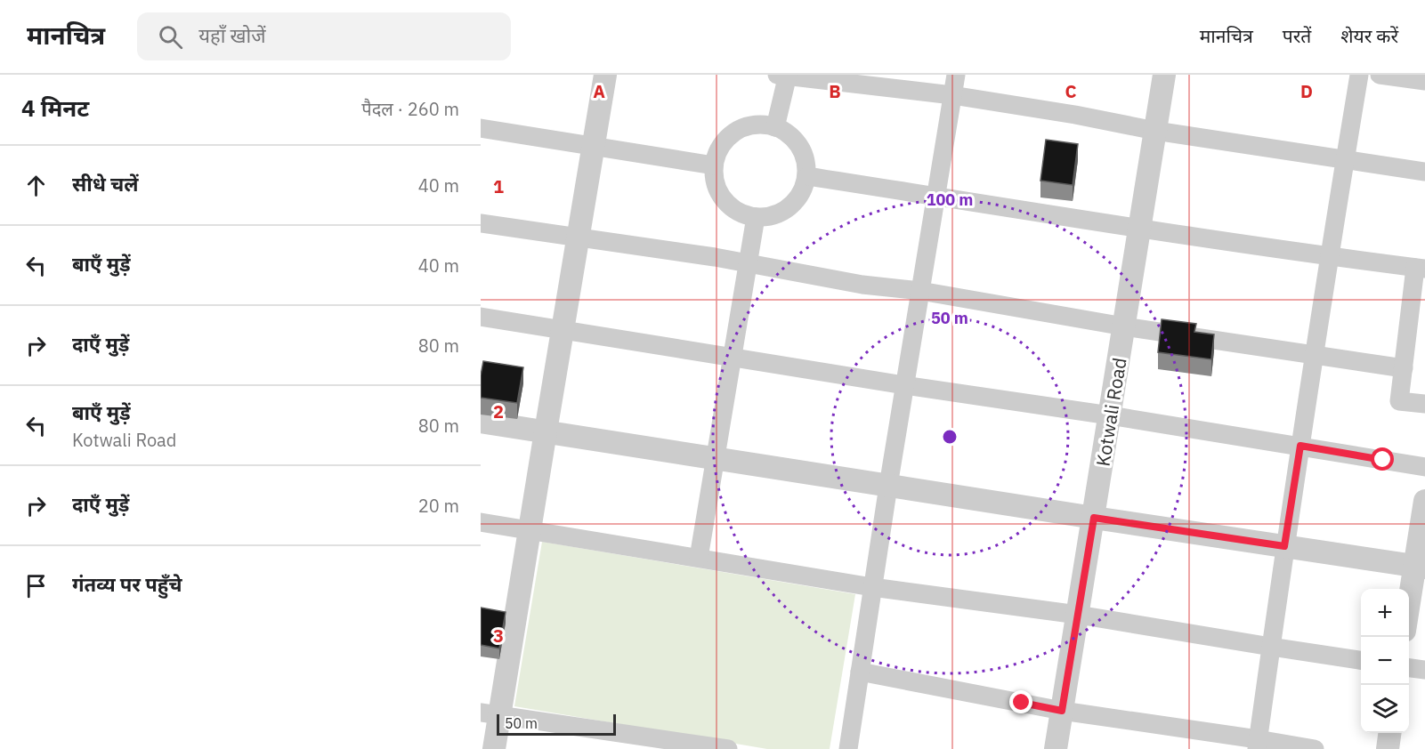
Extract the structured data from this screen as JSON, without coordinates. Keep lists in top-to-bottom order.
{
  "streets": {
    "street": ["Kotwali Road"]
  },
  "scale_bar": "50 m",
  "page": {
    "header": "मानचित्र",
    "search": "यहाँ खोजें",
    "nav": ["मानचित्र", "परतें", "शेयर करें"],
    "heading": ["4 मिनट", "पैदल · 260 m"],
    "list": [
      ["सीधे चलें", "40 m"],
      ["बाएँ मुड़ें", "40 m"],
      ["दाएँ मुड़ें", "80 m"],
      ["बाएँ मुड़ें", "Kotwali Road", "80 m"],
      ["दाएँ मुड़ें", "20 m"],
      "गंतव्य पर पहुँचे"
    ],
    "map_buttons": ["+", "−"],
    "scale": "50 m"
  },
  "grid": {
    "columns": [
      "A",
      "B",
      "C",
      "D"
    ],
    "rows": ["1", "2", "3"]
  },
  "rings": ["100 m", "50 m"]
}
